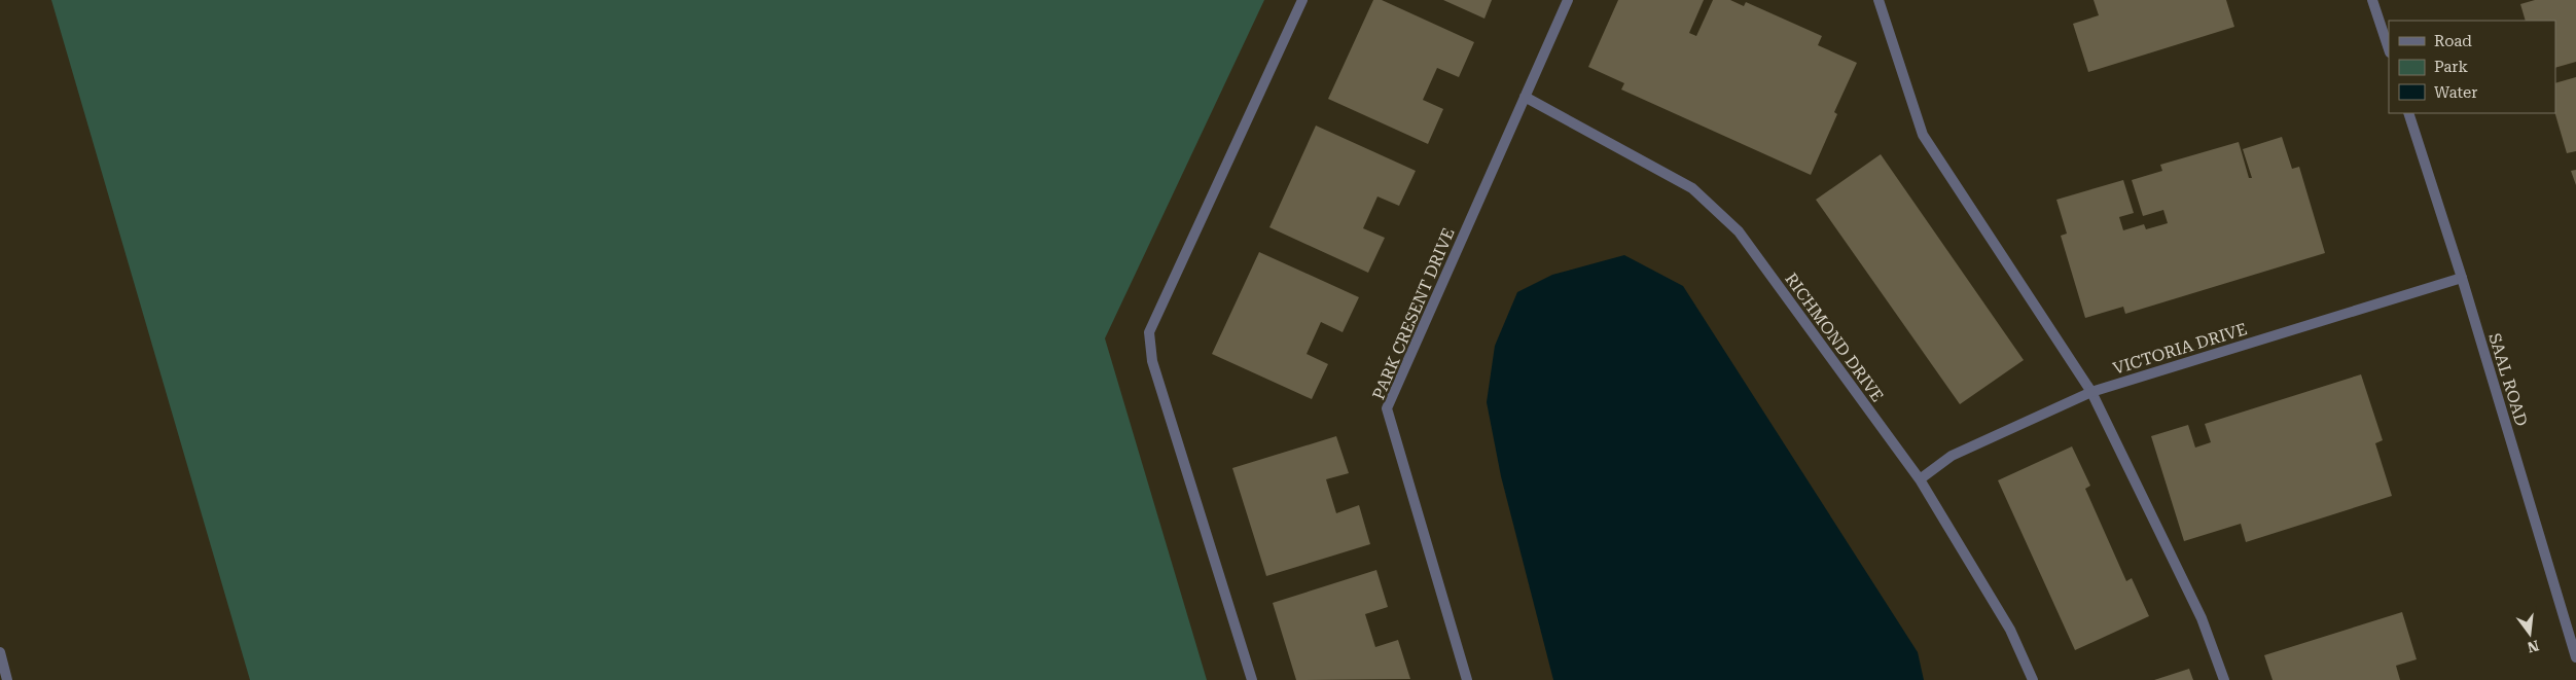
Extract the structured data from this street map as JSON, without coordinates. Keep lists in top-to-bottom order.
{
  "streets": {
    "street": [
      "PARK CRESENT DRIVE",
      "RICHMOND DRIVE",
      "VICTORIA DRIVE",
      "SAAL ROAD"
    ]
  },
  "crossings": [
    ["PARK CRESENT DRIVE", "RICHMOND DRIVE"],
    ["RICHMOND DRIVE", "VICTORIA DRIVE"],
    ["VICTORIA DRIVE", "SAAL ROAD"]
  ],
  "legend": ["Road", "Park", "Water"],
  "north": "bottom"
}
